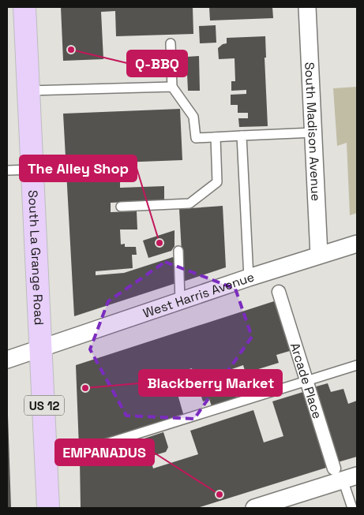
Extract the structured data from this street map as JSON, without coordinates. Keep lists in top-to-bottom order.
{
  "streets": {
    "main road": ["South La Grange Road", "US 12"],
    "street": ["South Madison Avenue", "West Harris Avenue", "Arcade Place"]
  },
  "crossings": [
    ["South Madison Avenue", "West Harris Avenue"],
    ["South La Grange Road", "West Harris Avenue"]
  ],
  "places": [
    "Q-BBQ",
    "The Alley Shop",
    "Blackberry Market",
    "EMPANADUS"
  ]
}
